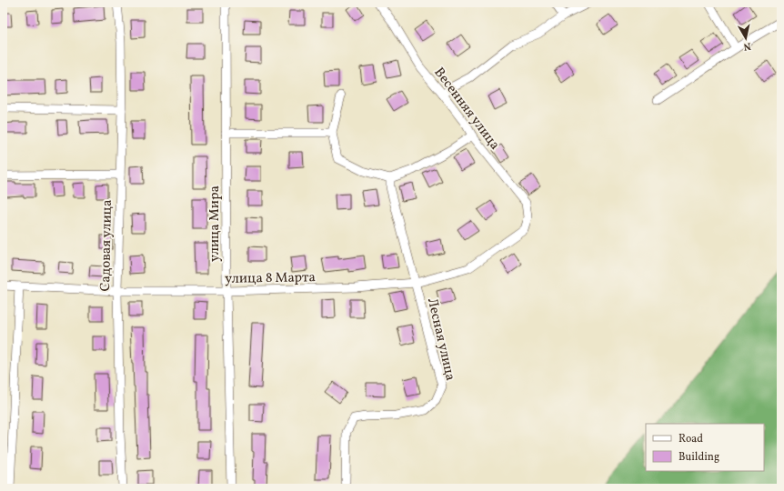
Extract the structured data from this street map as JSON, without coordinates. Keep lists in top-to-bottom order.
{
  "streets": {
    "street": [
      "Весенняя улица",
      "улица Мира",
      "Садовая улица",
      "улица 8 Марта",
      "Лесная улица"
    ]
  },
  "crossings": [
    ["Весенняя улица", "улица 8 Марта"],
    ["улица Мира", "улица 8 Марта"],
    ["Садовая улица", "улица 8 Марта"],
    ["улица 8 Марта", "Лесная улица"]
  ],
  "legend": ["Road", "Building"],
  "north": "bottom"
}
